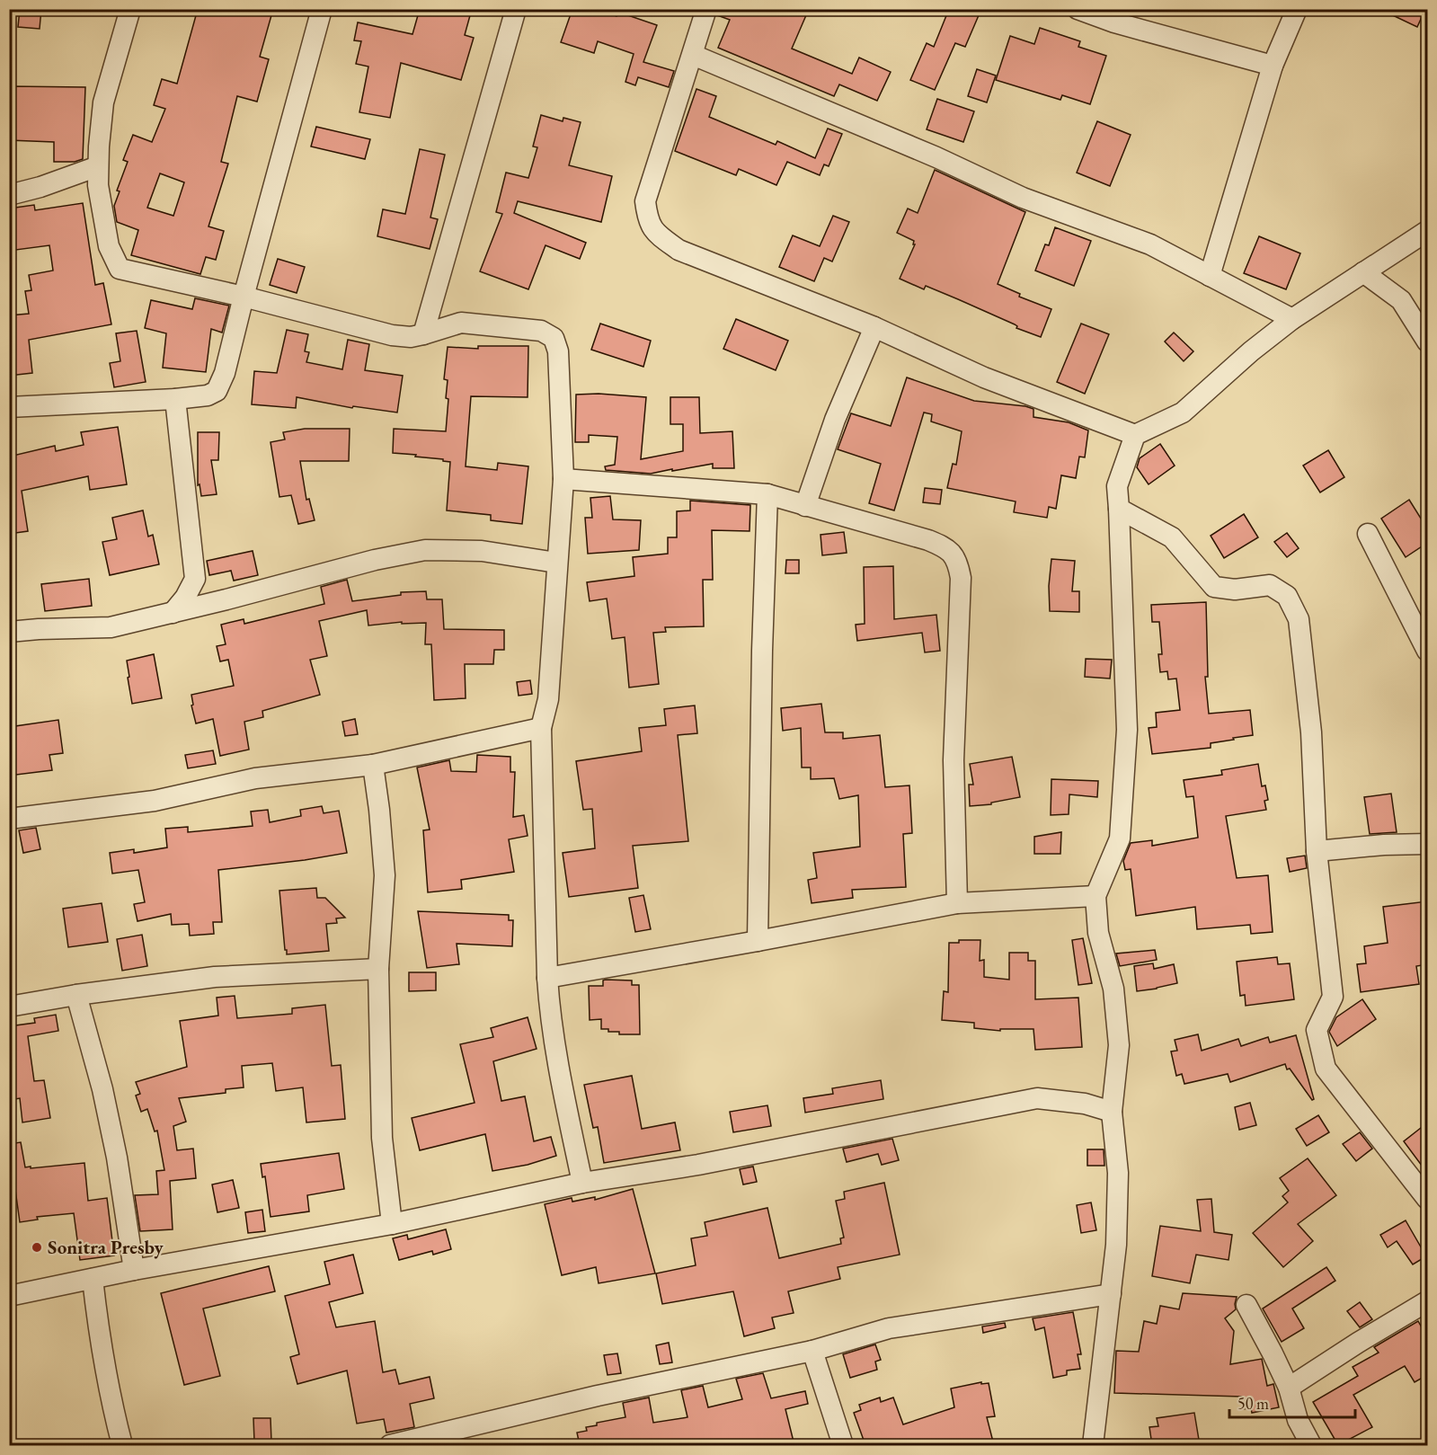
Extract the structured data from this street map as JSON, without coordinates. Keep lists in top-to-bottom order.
{
  "places": ["Sonitra Presby"],
  "scale_bar": "50 m"
}
